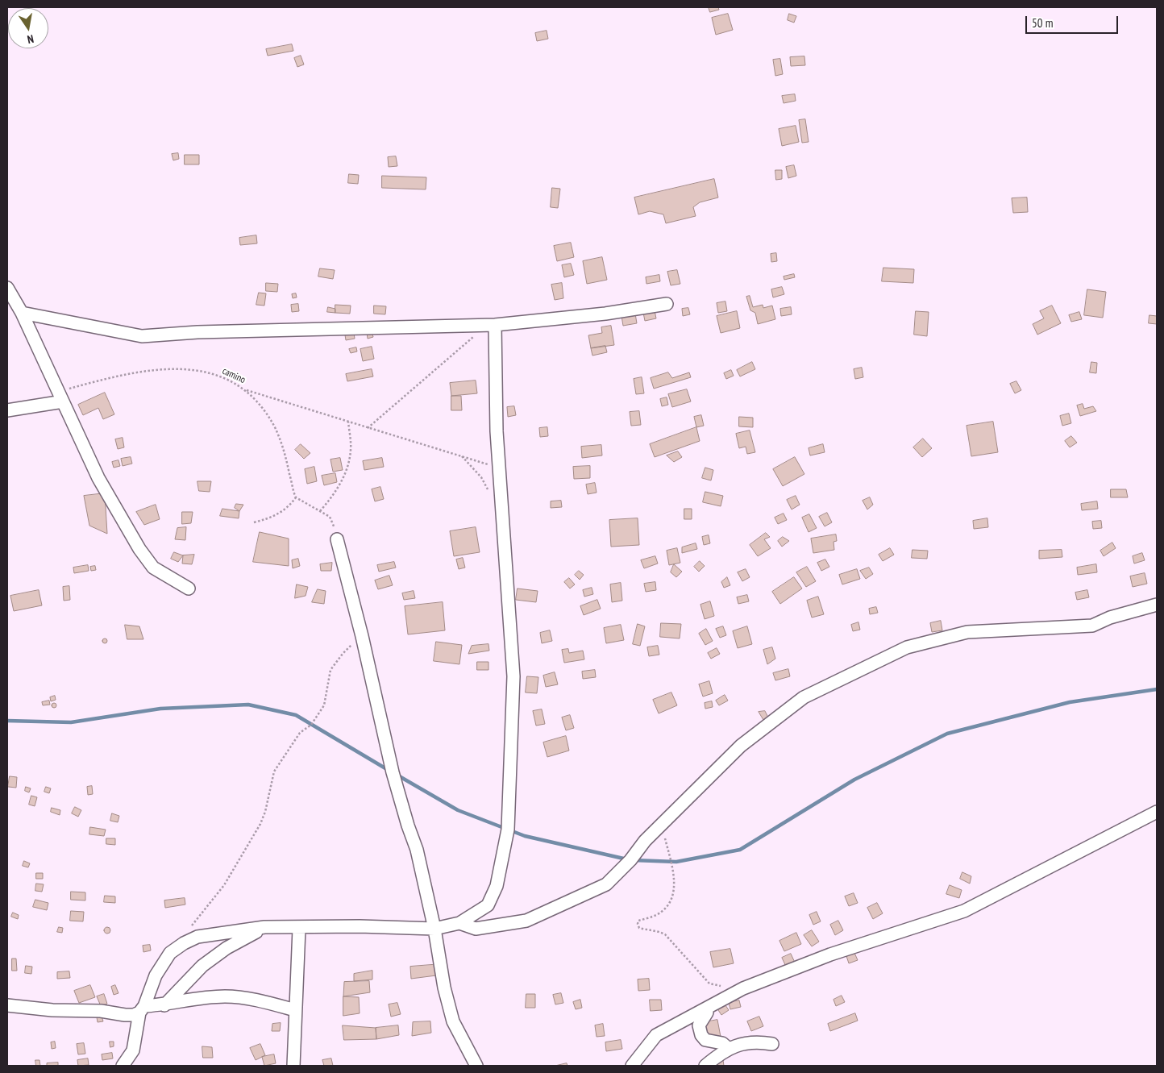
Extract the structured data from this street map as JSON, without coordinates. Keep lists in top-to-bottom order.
{
  "streets": {
    "path": ["camino"]
  },
  "scale_bar": "50 m",
  "north": "bottom"
}
